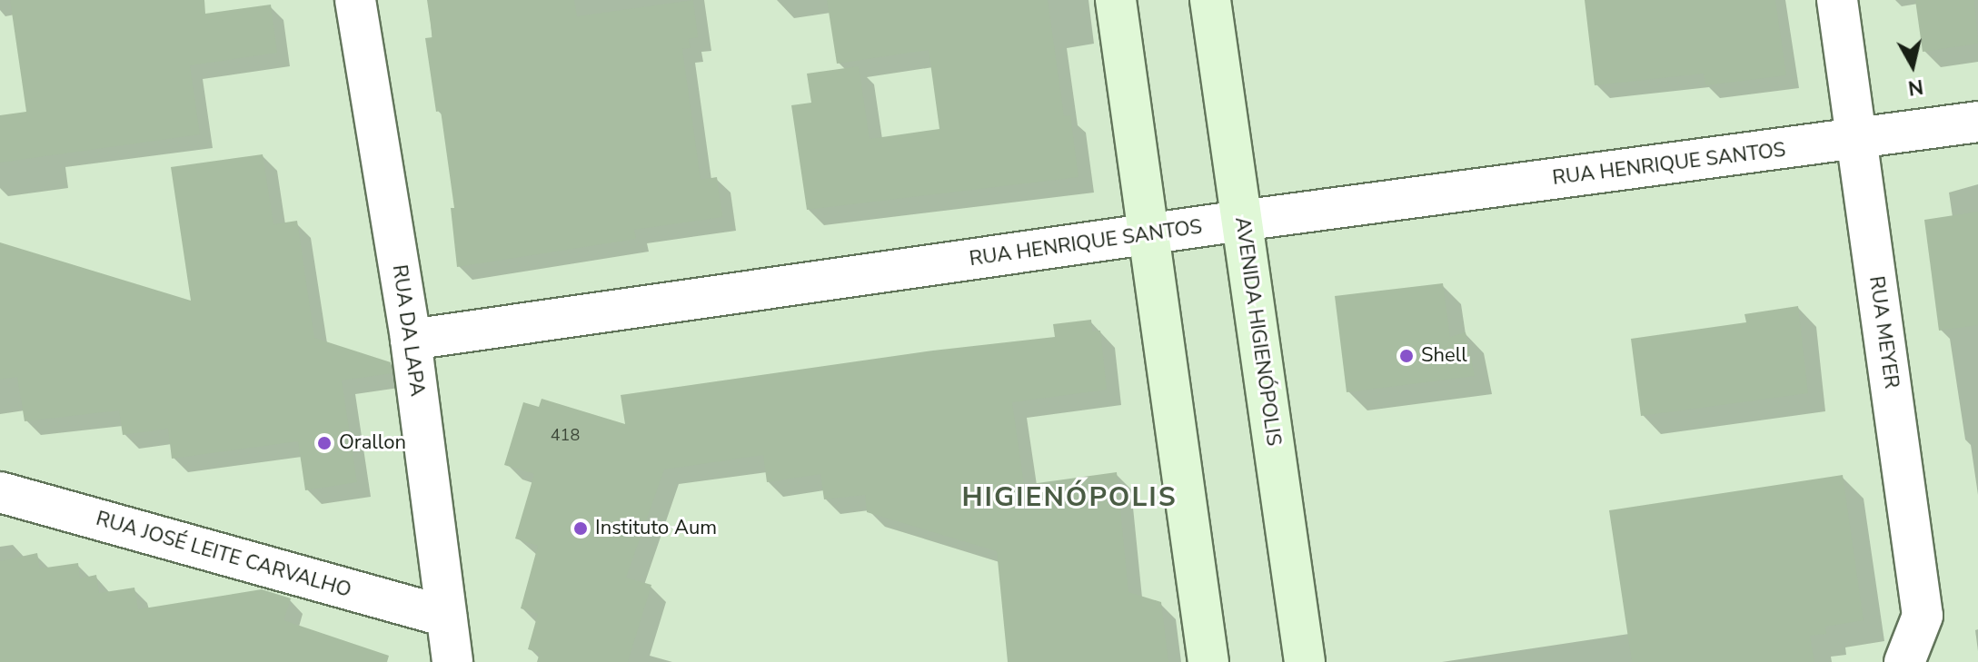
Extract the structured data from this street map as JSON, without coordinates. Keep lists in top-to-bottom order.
{
  "streets": {
    "main road": ["AVENIDA HIGIENÓPOLIS"],
    "street": [
      "RUA HENRIQUE SANTOS",
      "RUA DA LAPA",
      "RUA MEYER",
      "RUA JOSÉ LEITE CARVALHO"
    ]
  },
  "crossings": [
    ["RUA HENRIQUE SANTOS", "RUA DA LAPA"],
    ["RUA HENRIQUE SANTOS", "AVENIDA HIGIENÓPOLIS"],
    ["RUA HENRIQUE SANTOS", "RUA MEYER"],
    ["RUA DA LAPA", "RUA JOSÉ LEITE CARVALHO"]
  ],
  "districts": ["HIGIENÓPOLIS"],
  "places": ["Shell", "Orallon", "Instituto Aum"],
  "house_numbers": ["418"],
  "north": "bottom"
}
